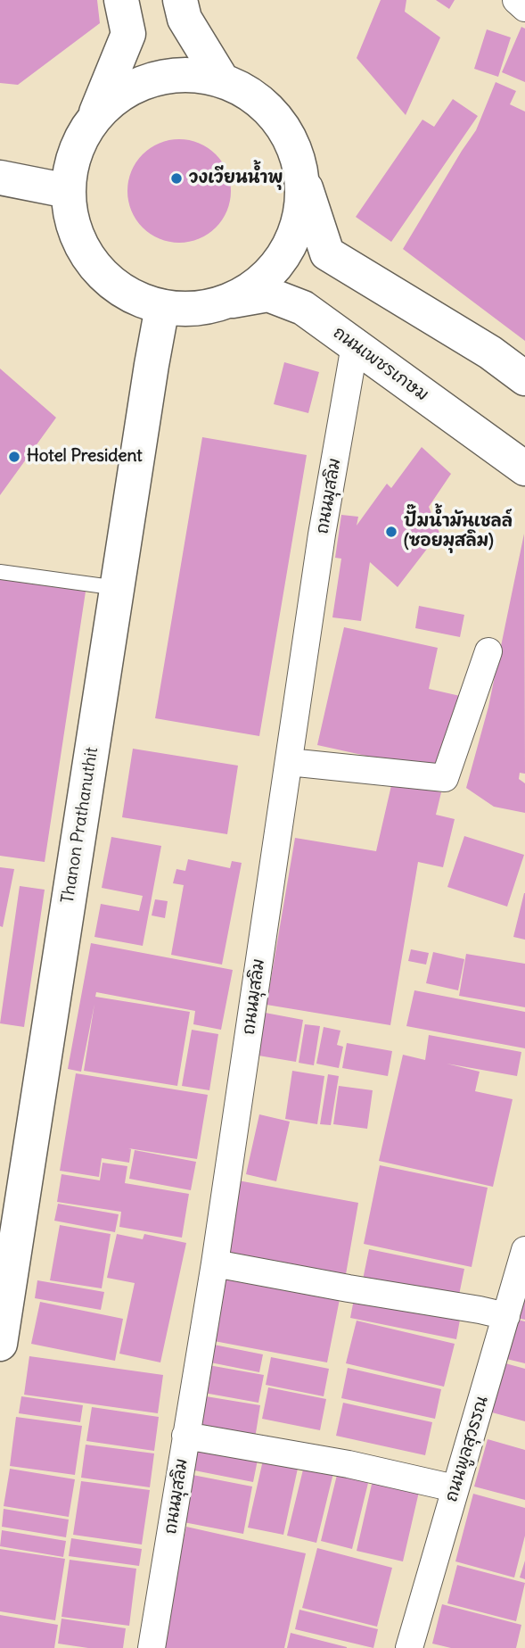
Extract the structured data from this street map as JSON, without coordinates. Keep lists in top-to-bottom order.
{
  "streets": {
    "main road": ["ถนนเพชรเกษม", "Thanon Prathanuthit"],
    "street": ["ถนนมุสลิม", "ถนนพูลสุวรรณ"]
  },
  "crossings": [
    ["ถนนเพชรเกษม", "ถนนมุสลิม"],
    ["ถนนเพชรเกษม", "Thanon Prathanuthit"]
  ],
  "places": ["วงเวียนน้ำพุ", "Hotel President", "ปั๊มน้ำมันเชลล์ (ซอยมุสลิม)"]
}
